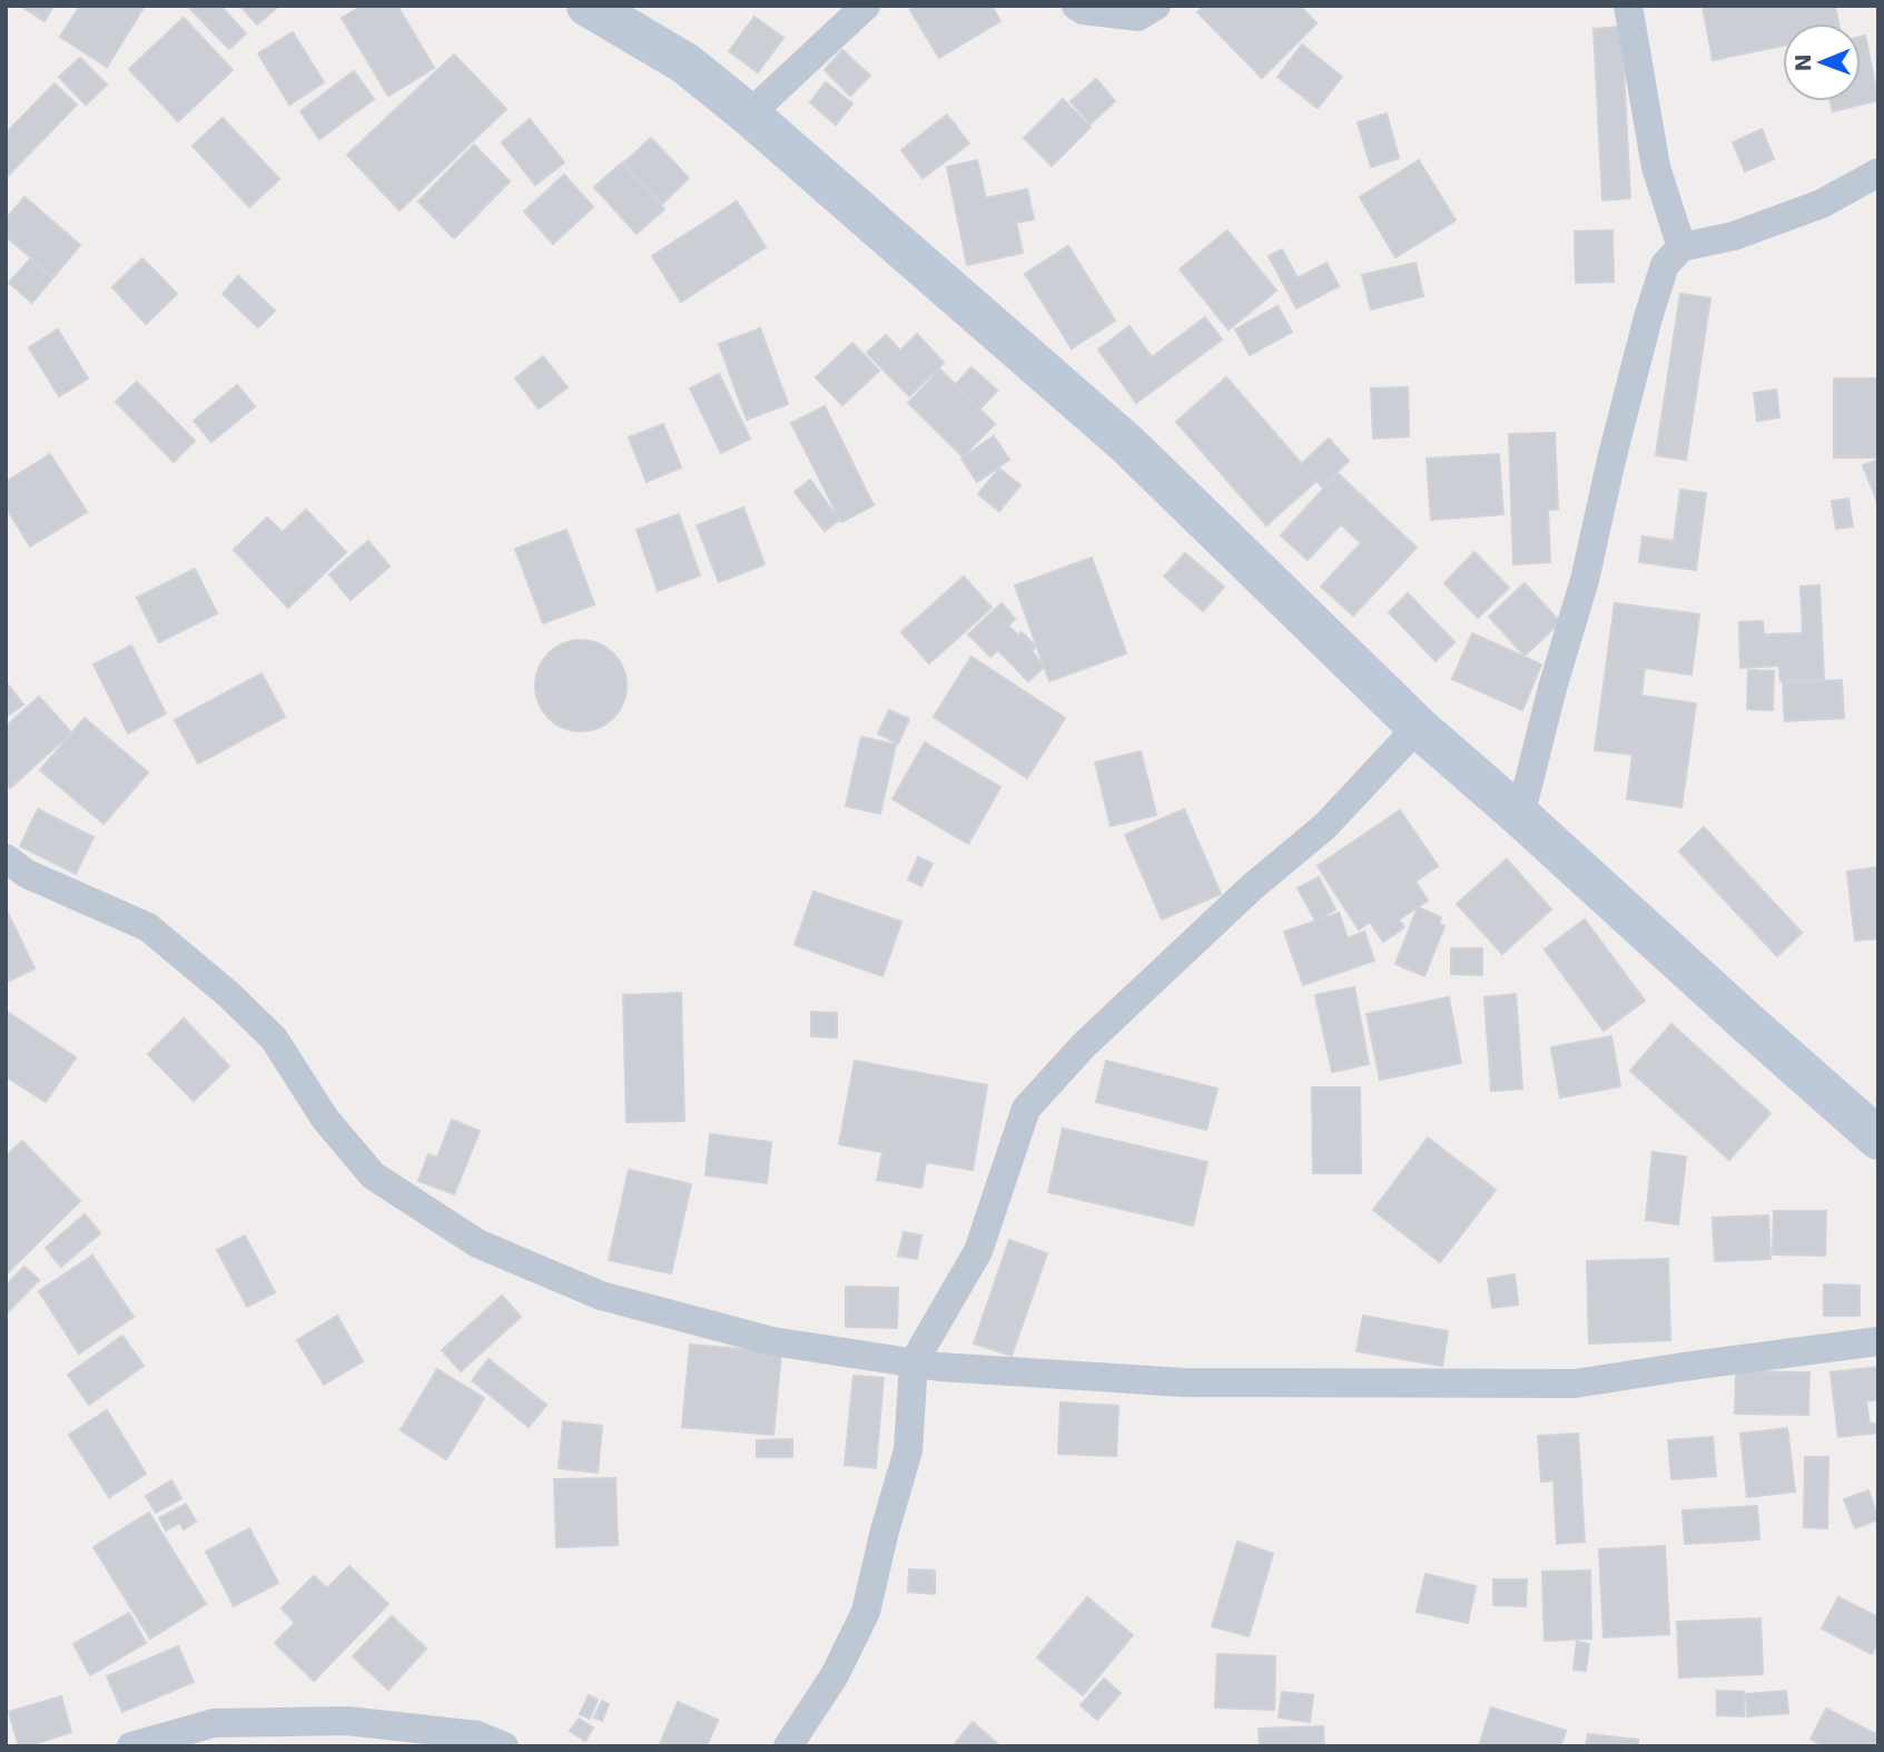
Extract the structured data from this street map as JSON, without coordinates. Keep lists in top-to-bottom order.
{
  "north": "left"
}
